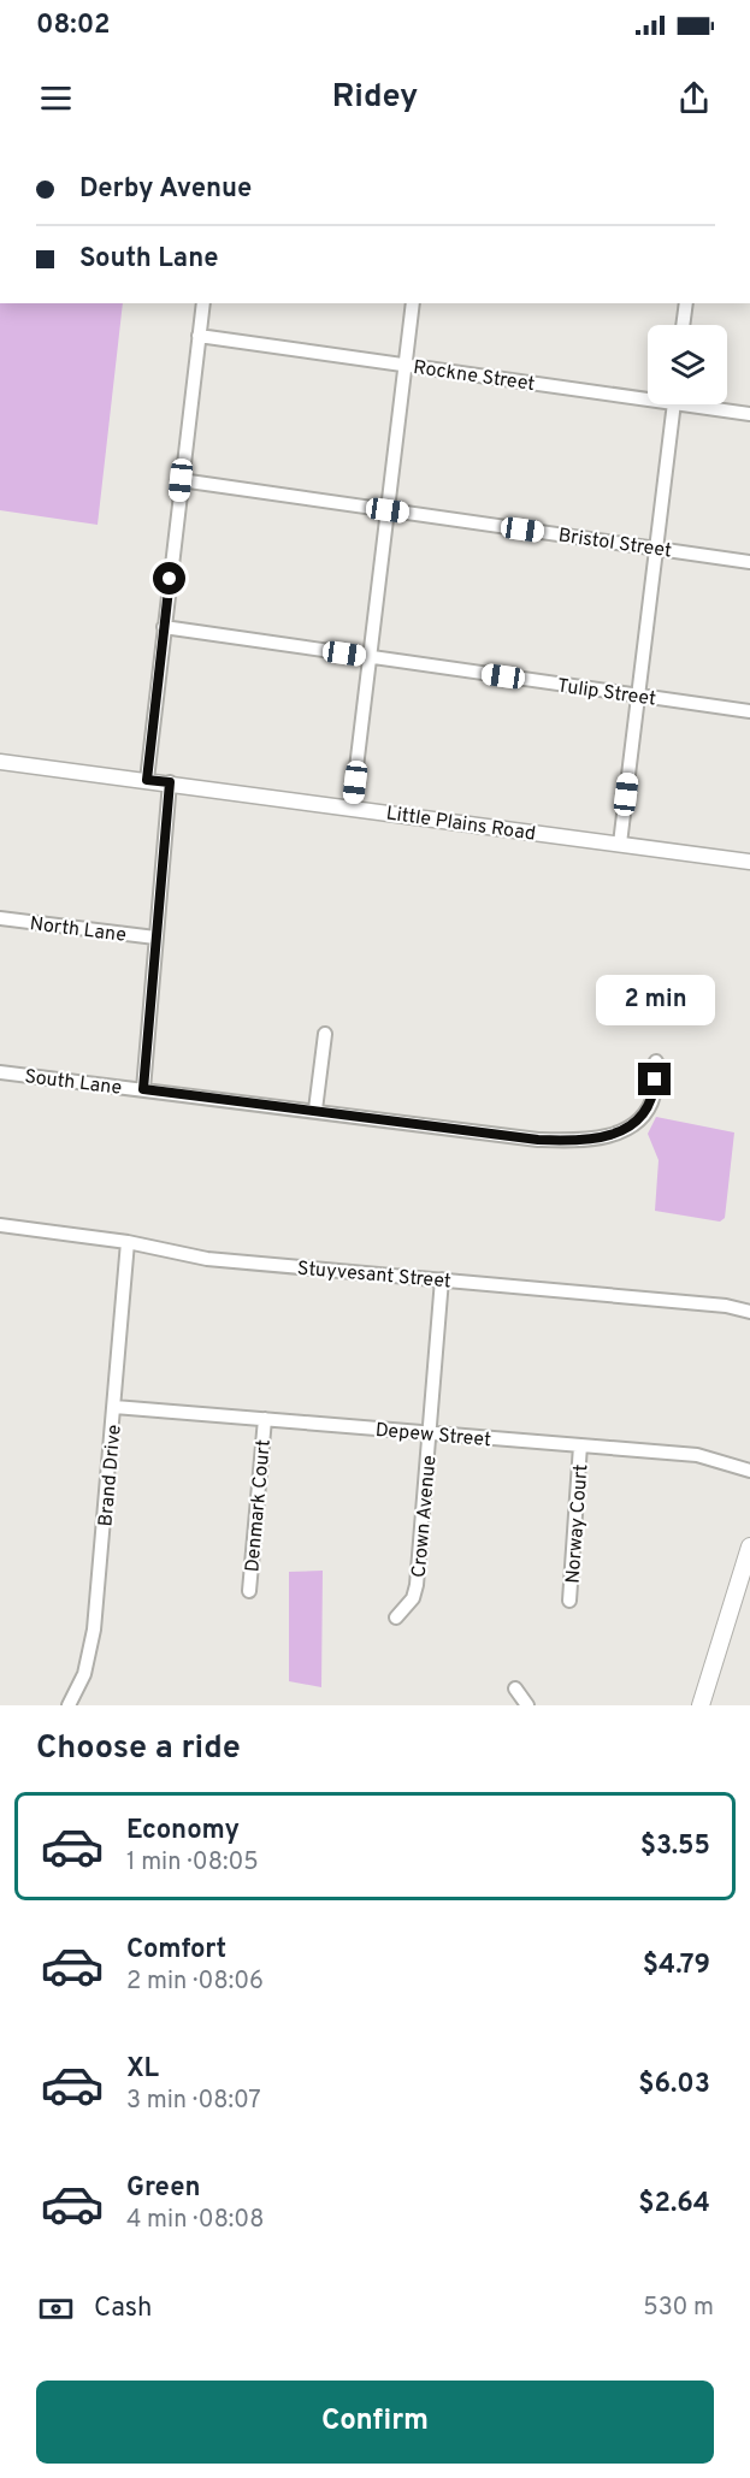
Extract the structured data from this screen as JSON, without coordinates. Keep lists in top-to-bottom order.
{
  "streets": {
    "street": [
      "Rockne Street",
      "Bristol Street",
      "Tulip Street",
      "Little Plains Road",
      "North Lane",
      "South Lane",
      "Stuyvesant Street",
      "Depew Street",
      "Brand Drive",
      "Denmark Court",
      "Crown Avenue",
      "Norway Court"
    ]
  },
  "crossings": [
    ["Stuyvesant Street", "Brand Drive"],
    ["Stuyvesant Street", "Crown Avenue"],
    ["Depew Street", "Brand Drive"],
    ["Depew Street", "Denmark Court"],
    ["Depew Street", "Crown Avenue"],
    ["Depew Street", "Norway Court"]
  ],
  "page": {
    "status": "08:02",
    "header": "Ridey",
    "banner": ["Derby Avenue", "South Lane"],
    "bubble": "2 min",
    "heading": "Choose a ride",
    "list": [
      {
        "name": "Economy",
        "note": "1 min · 08:05",
        "value": "$3.55"
      },
      {
        "name": "Comfort",
        "note": "2 min · 08:06",
        "value": "$4.79"
      },
      {
        "name": "XL",
        "note": "3 min · 08:07",
        "value": "$6.03"
      },
      {
        "name": "Green",
        "note": "4 min · 08:08",
        "value": "$2.64"
      }
    ],
    "pay": ["Cash", "530 m"],
    "buttons": "Confirm"
  }
}
